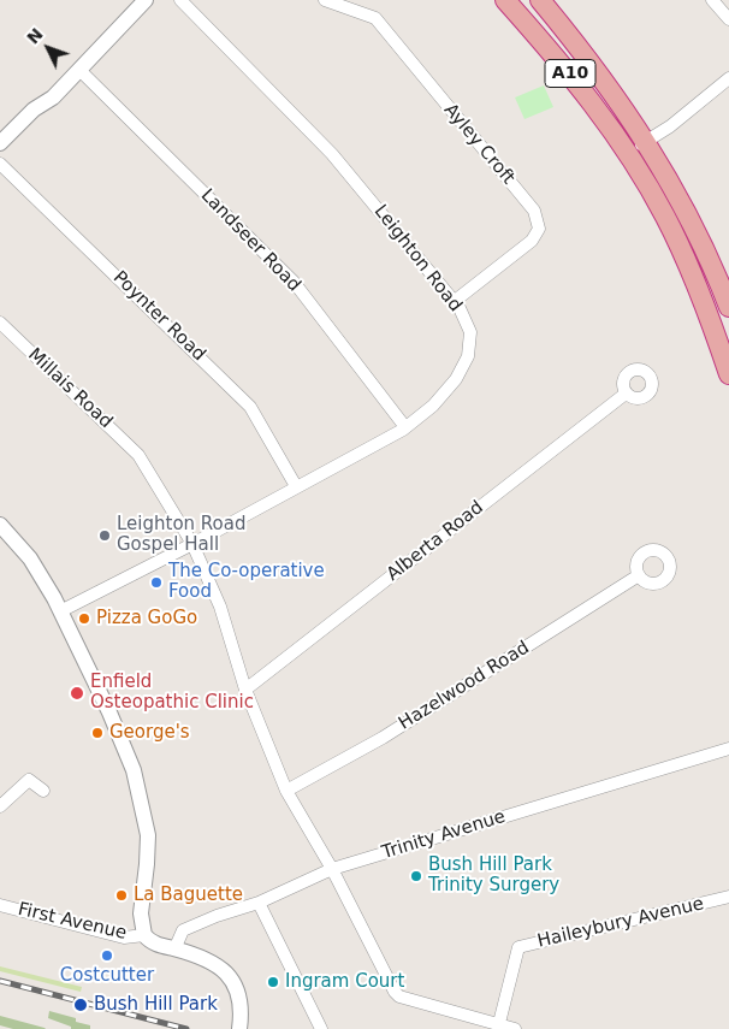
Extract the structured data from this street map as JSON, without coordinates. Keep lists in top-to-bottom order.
{
  "streets": {
    "highway": ["A10"],
    "street": [
      "Ayley Croft",
      "Landseer Road",
      "Leighton Road",
      "Poynter Road",
      "Millais Road",
      "Alberta Road",
      "Hazelwood Road",
      "Trinity Avenue",
      "First Avenue",
      "Haileybury Avenue"
    ]
  },
  "crossings": [
    ["Ayley Croft", "Leighton Road"],
    ["Landseer Road", "Leighton Road"],
    ["Leighton Road", "Poynter Road"],
    ["Leighton Road", "Millais Road"],
    ["Leighton Road", "First Avenue"],
    ["Millais Road", "Alberta Road"],
    ["Millais Road", "Hazelwood Road"],
    ["Millais Road", "Trinity Avenue"],
    ["Millais Road", "Haileybury Avenue"],
    ["Trinity Avenue", "First Avenue"]
  ],
  "places": [
    "Leighton Road Gospel Hall",
    "The Co-operative Food",
    "Pizza GoGo",
    "Enfield Osteopathic Clinic",
    "George's",
    "Bush Hill Park Trinity Surgery",
    "La Baguette",
    "Costcutter",
    "Ingram Court",
    "Bush Hill Park"
  ],
  "north": "top left"
}
